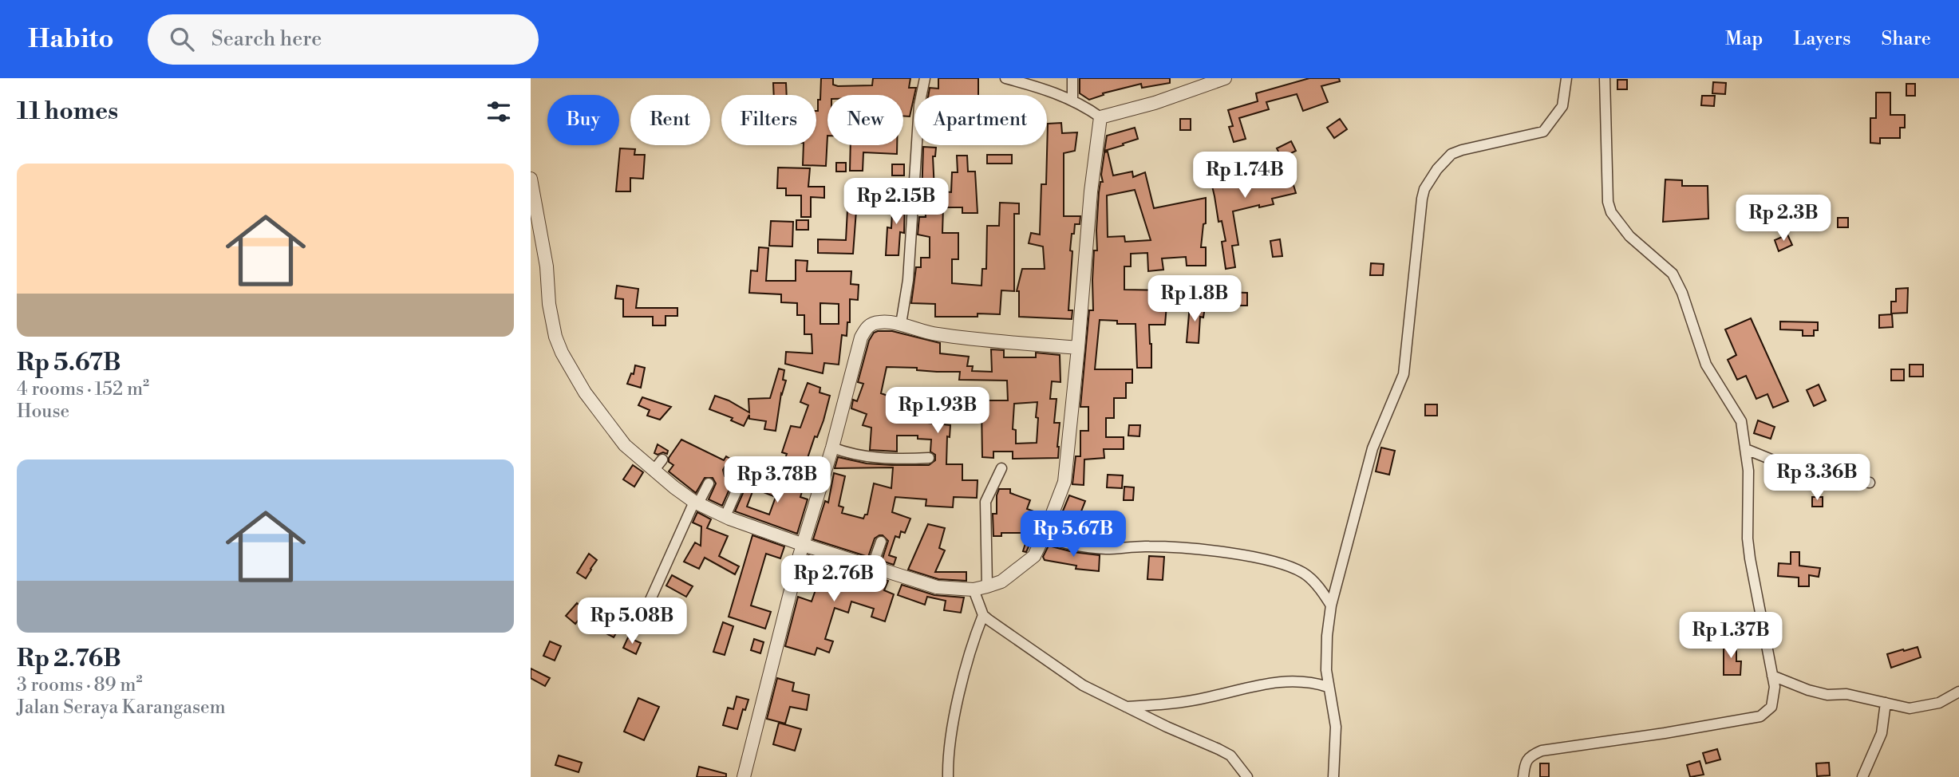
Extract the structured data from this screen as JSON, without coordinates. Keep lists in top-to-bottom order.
{
  "page": {
    "header": "Habito",
    "search": "Search here",
    "nav": ["Map", "Layers", "Share"],
    "heading": "11 homes",
    "chip": [
      "Buy",
      "Rent",
      "Filters",
      "New",
      "Apartment"
    ],
    "list": [
      {
        "name": "Rp 5.67B",
        "note": "4 rooms · 152 m² · House"
      },
      {
        "name": "Rp 2.76B",
        "note": "3 rooms · 89 m² · Jalan Seraya Karangasem"
      }
    ],
    "price": [
      "Rp 1.74B",
      "Rp 2.15B",
      "Rp 2.3B",
      "Rp 1.8B",
      "Rp 1.93B",
      "Rp 3.36B",
      "Rp 3.78B",
      "Rp 5.67B",
      "Rp 2.76B",
      "Rp 5.08B",
      "Rp 1.37B"
    ]
  }
}
